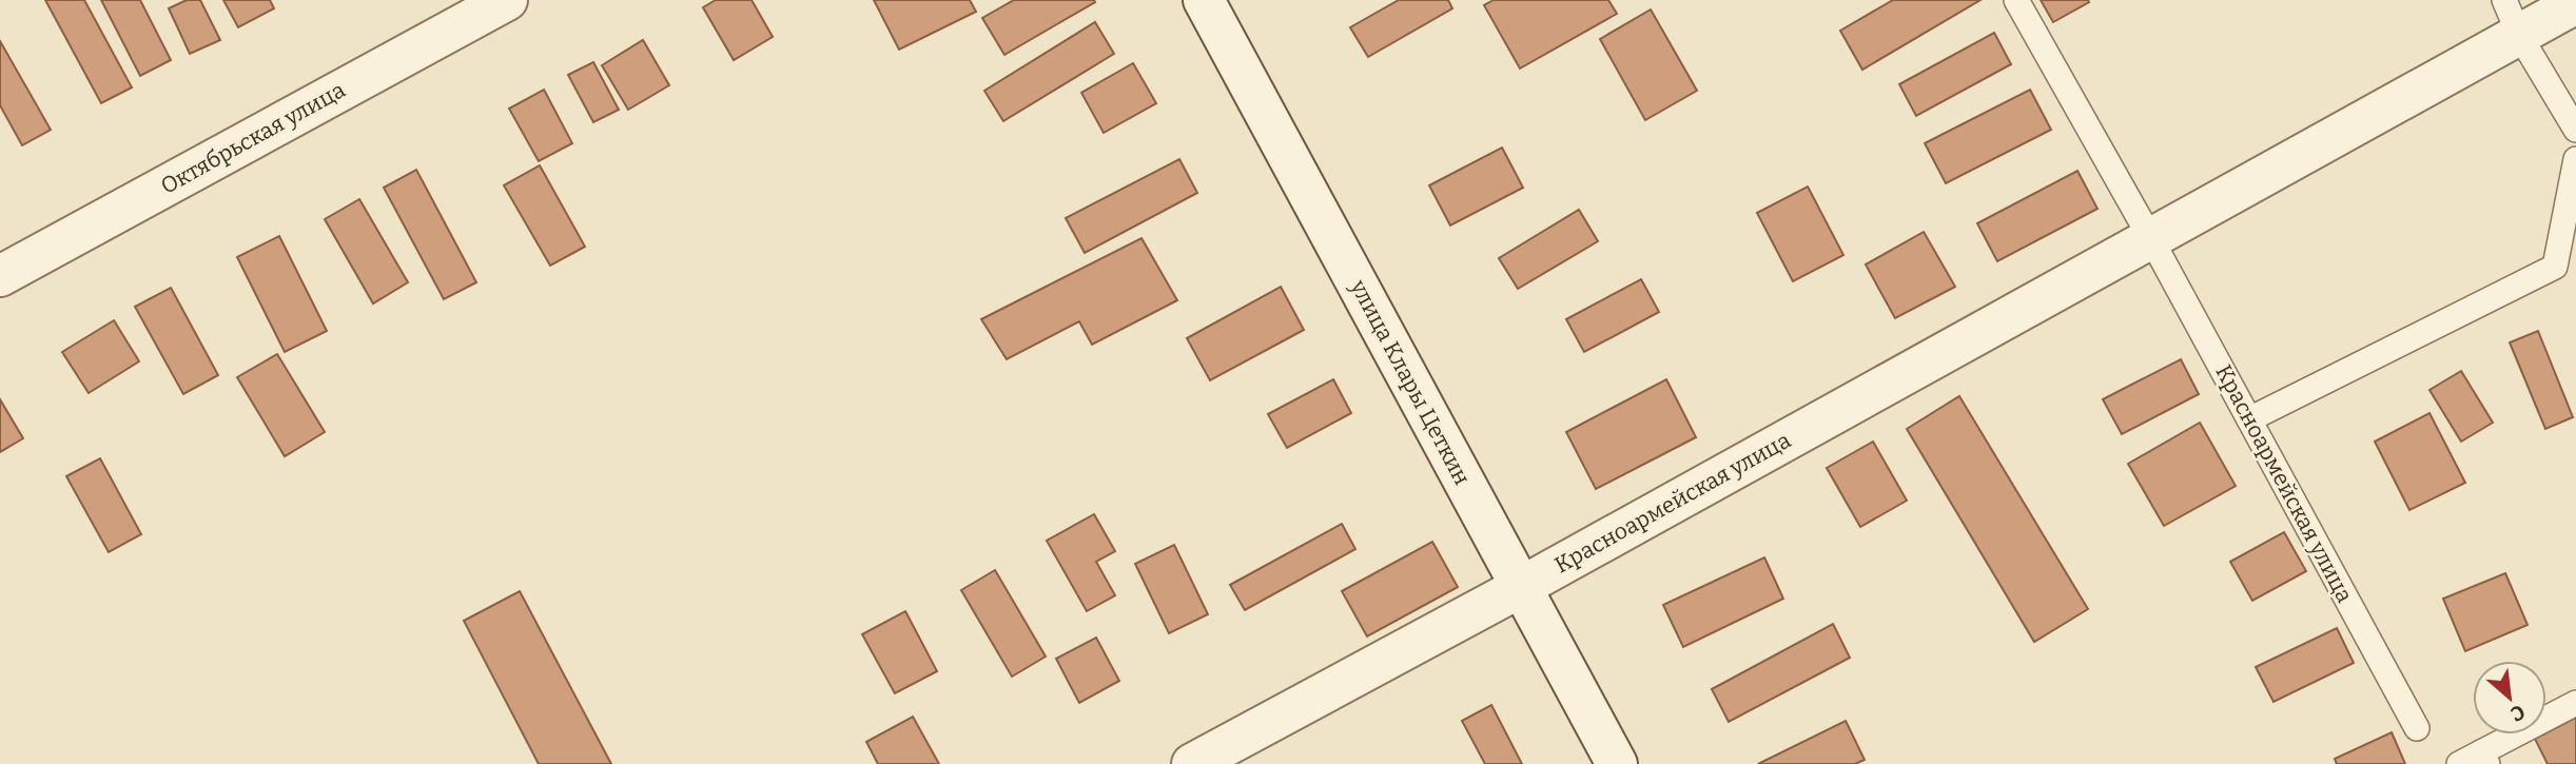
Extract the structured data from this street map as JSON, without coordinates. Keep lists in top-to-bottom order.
{
  "streets": {
    "street": ["Октябрьская улица", "улица Клары Цеткин", "Красноармейская улица"]
  },
  "crossings": [
    ["улица Клары Цеткин", "Красноармейская улица"]
  ],
  "north": "bottom right"
}
